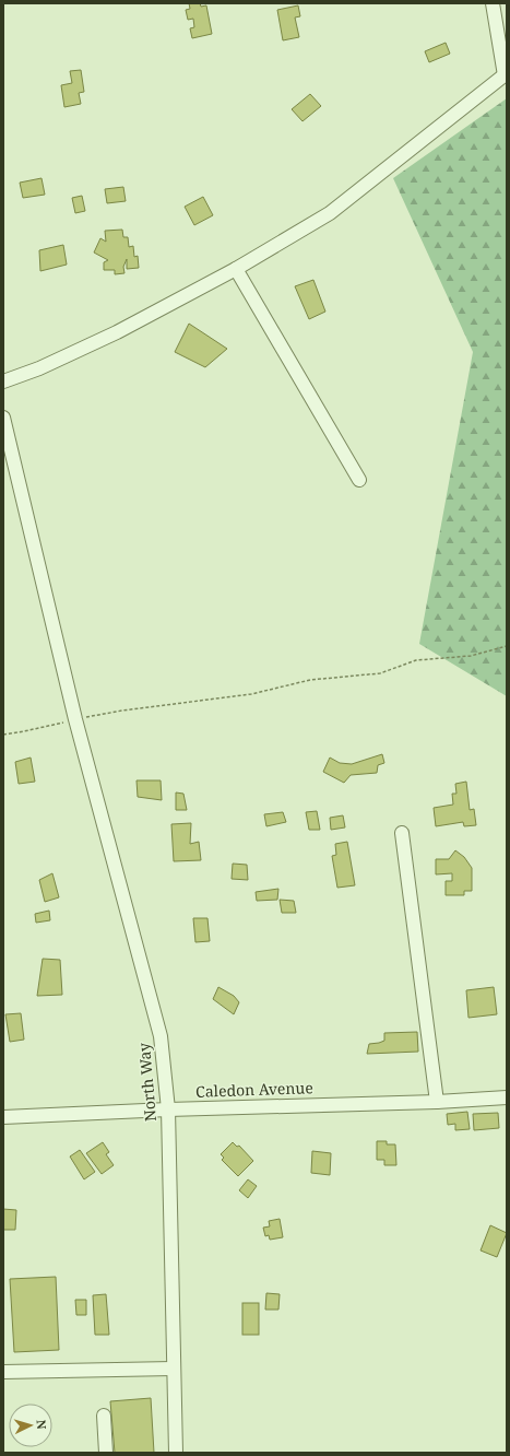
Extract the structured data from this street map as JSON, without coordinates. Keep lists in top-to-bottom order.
{
  "streets": {
    "street": ["North Way", "Caledon Avenue"]
  },
  "crossings": [
    ["North Way", "Caledon Avenue"]
  ],
  "north": "right"
}
